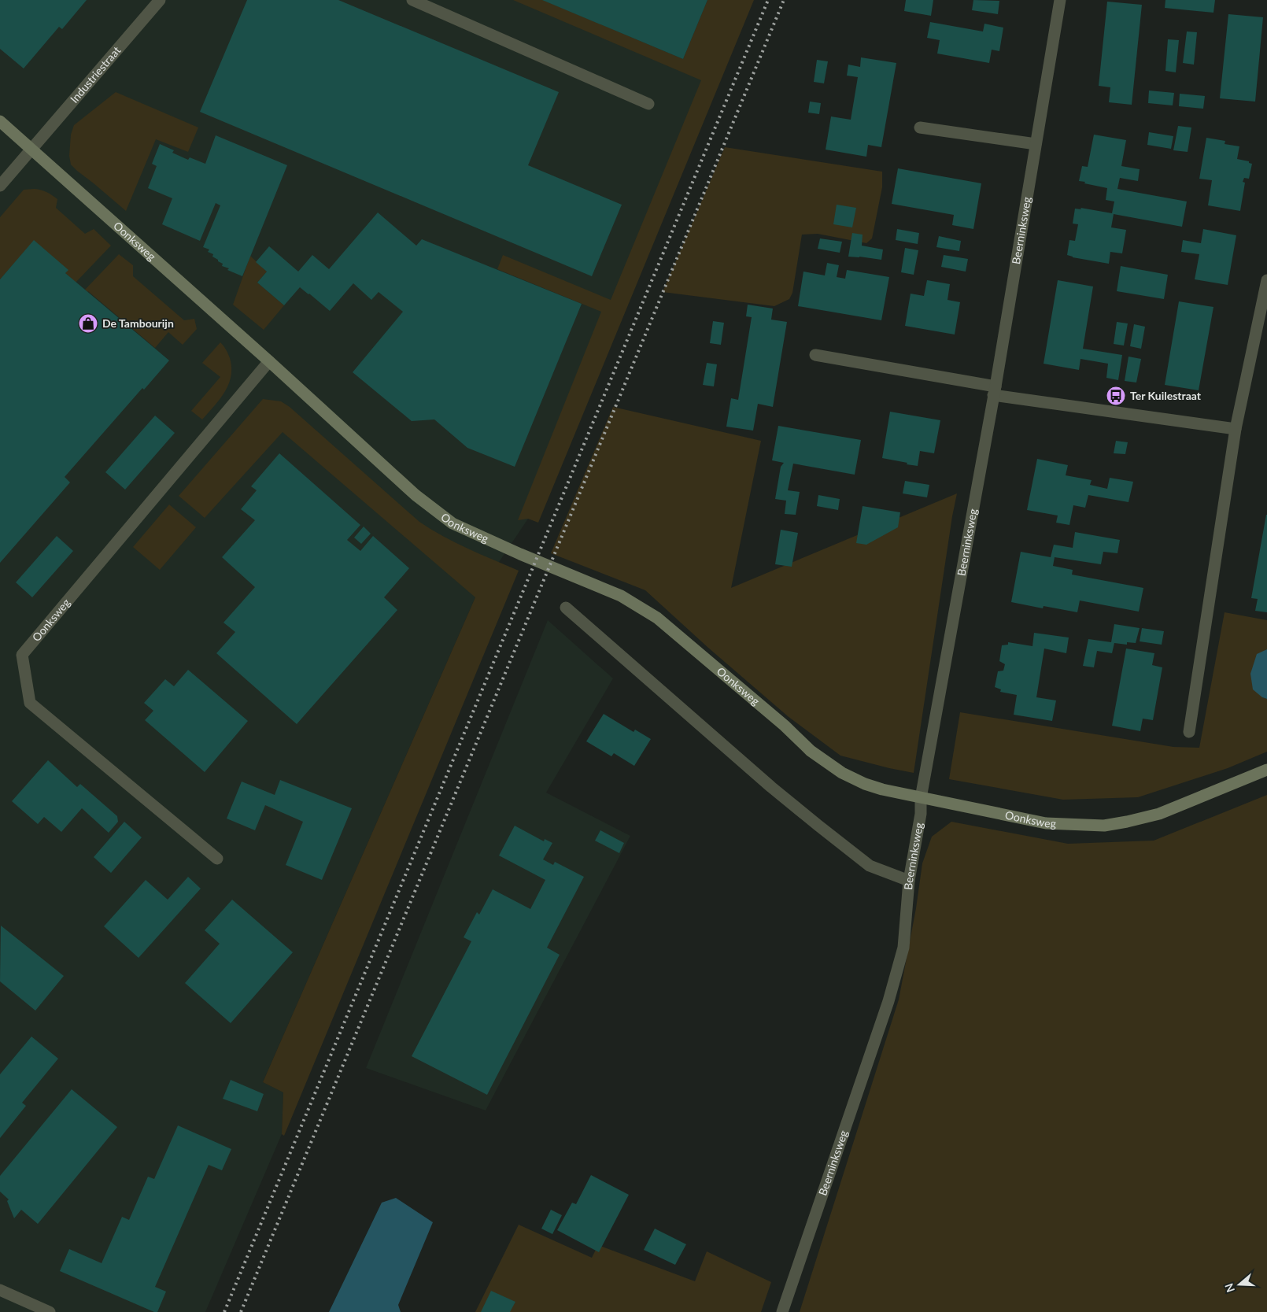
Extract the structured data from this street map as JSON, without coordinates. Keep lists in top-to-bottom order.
{
  "streets": {
    "main road": ["Oonksweg"],
    "street": ["Industriestraat", "Beerninksweg"]
  },
  "crossings": [
    ["Industriestraat", "Oonksweg"],
    ["Beerninksweg", "Oonksweg"]
  ],
  "places": {
    "shop": ["De Tambourijn"],
    "bus stop": ["Ter Kuilestraat"]
  },
  "north": "left"
}
